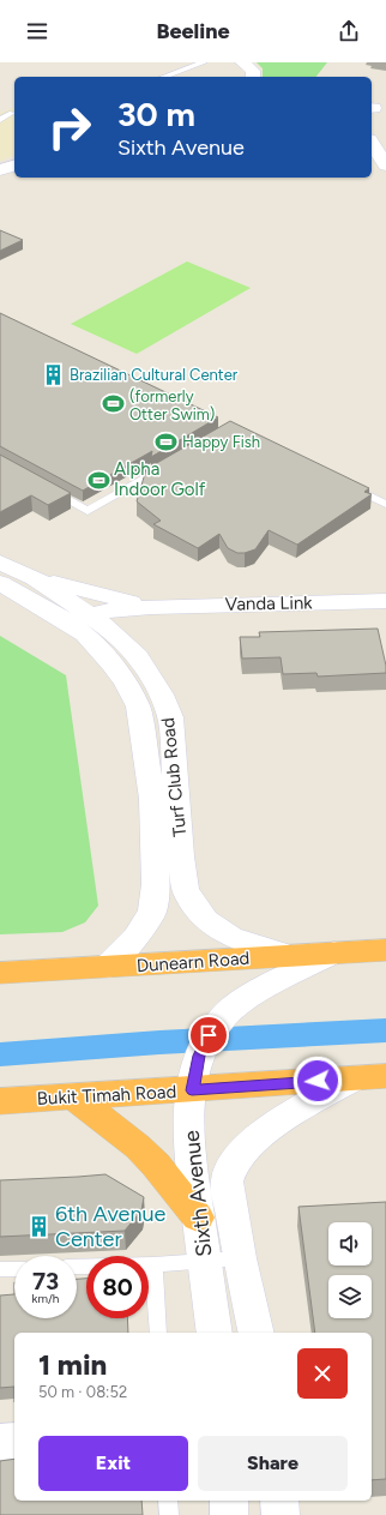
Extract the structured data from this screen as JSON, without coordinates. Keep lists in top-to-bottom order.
{
  "streets": {
    "highway": ["Dunearn Road", "Bukit Timah Road"],
    "street": ["Vanda Link", "Turf Club Road", "Sixth Avenue"]
  },
  "crossings": [
    ["Vanda Link", "Turf Club Road"],
    ["Turf Club Road", "Dunearn Road"],
    ["Dunearn Road", "Sixth Avenue"],
    ["Bukit Timah Road", "Sixth Avenue"]
  ],
  "places": {
    "building": ["Brazilian Cultural Center", "6th Avenue Center"],
    "sports": ["(formerly Otter Swim)", "Happy Fish", "Alpha Indoor Golf"]
  },
  "page": {
    "header": "Beeline",
    "turn": ["30 m", "Sixth Avenue"],
    "speed": "73 km/h",
    "limit": "80",
    "heading": ["1 min", "50 m · 08:52"],
    "buttons": ["Exit", "Share"]
  }
}
